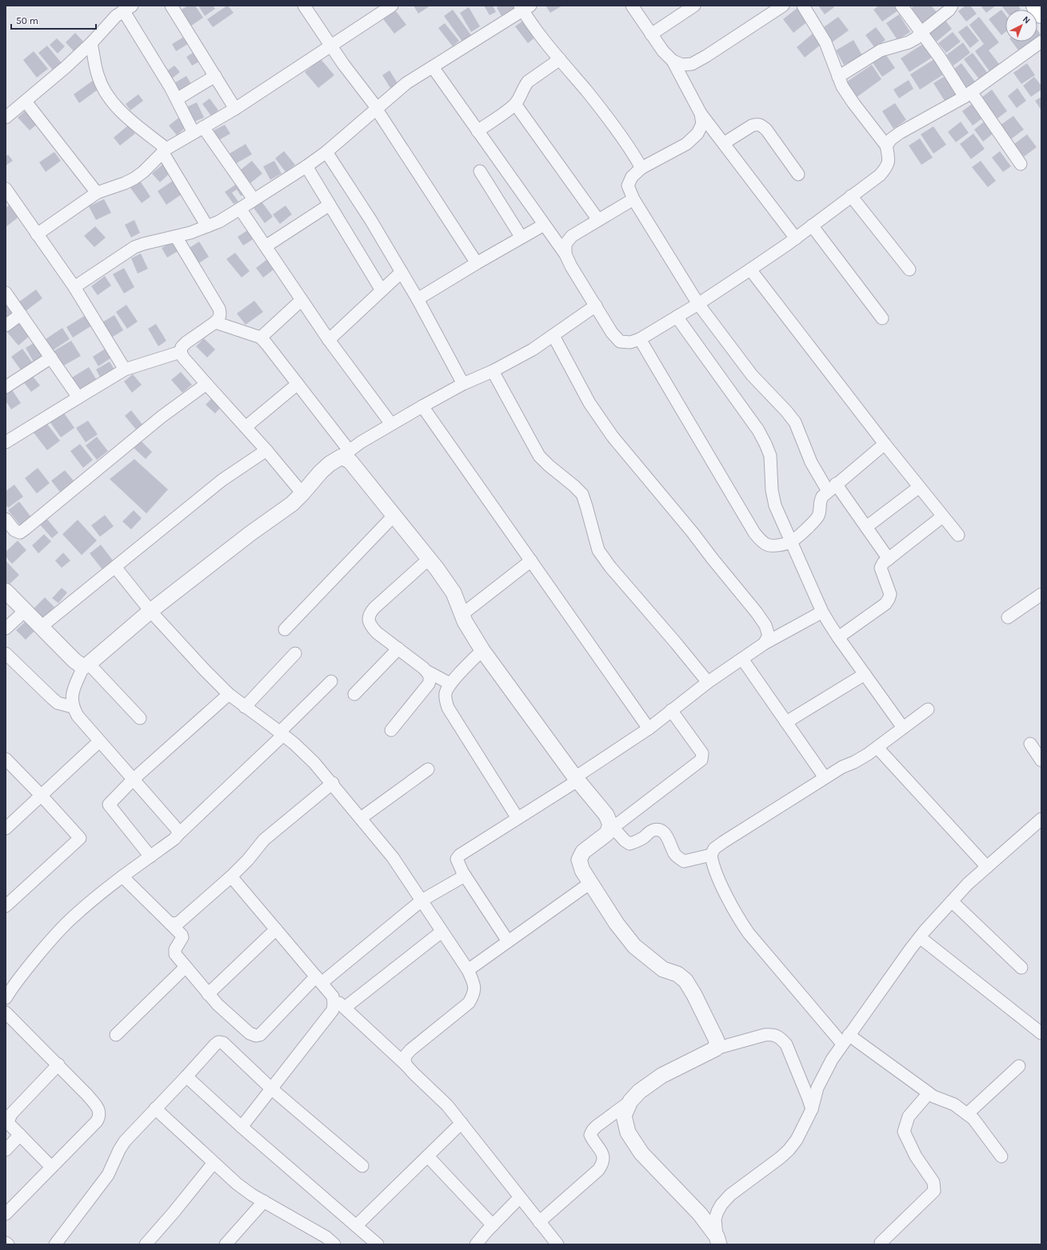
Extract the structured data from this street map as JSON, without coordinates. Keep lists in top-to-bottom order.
{
  "scale_bar": "50 m",
  "north": "top right"
}
